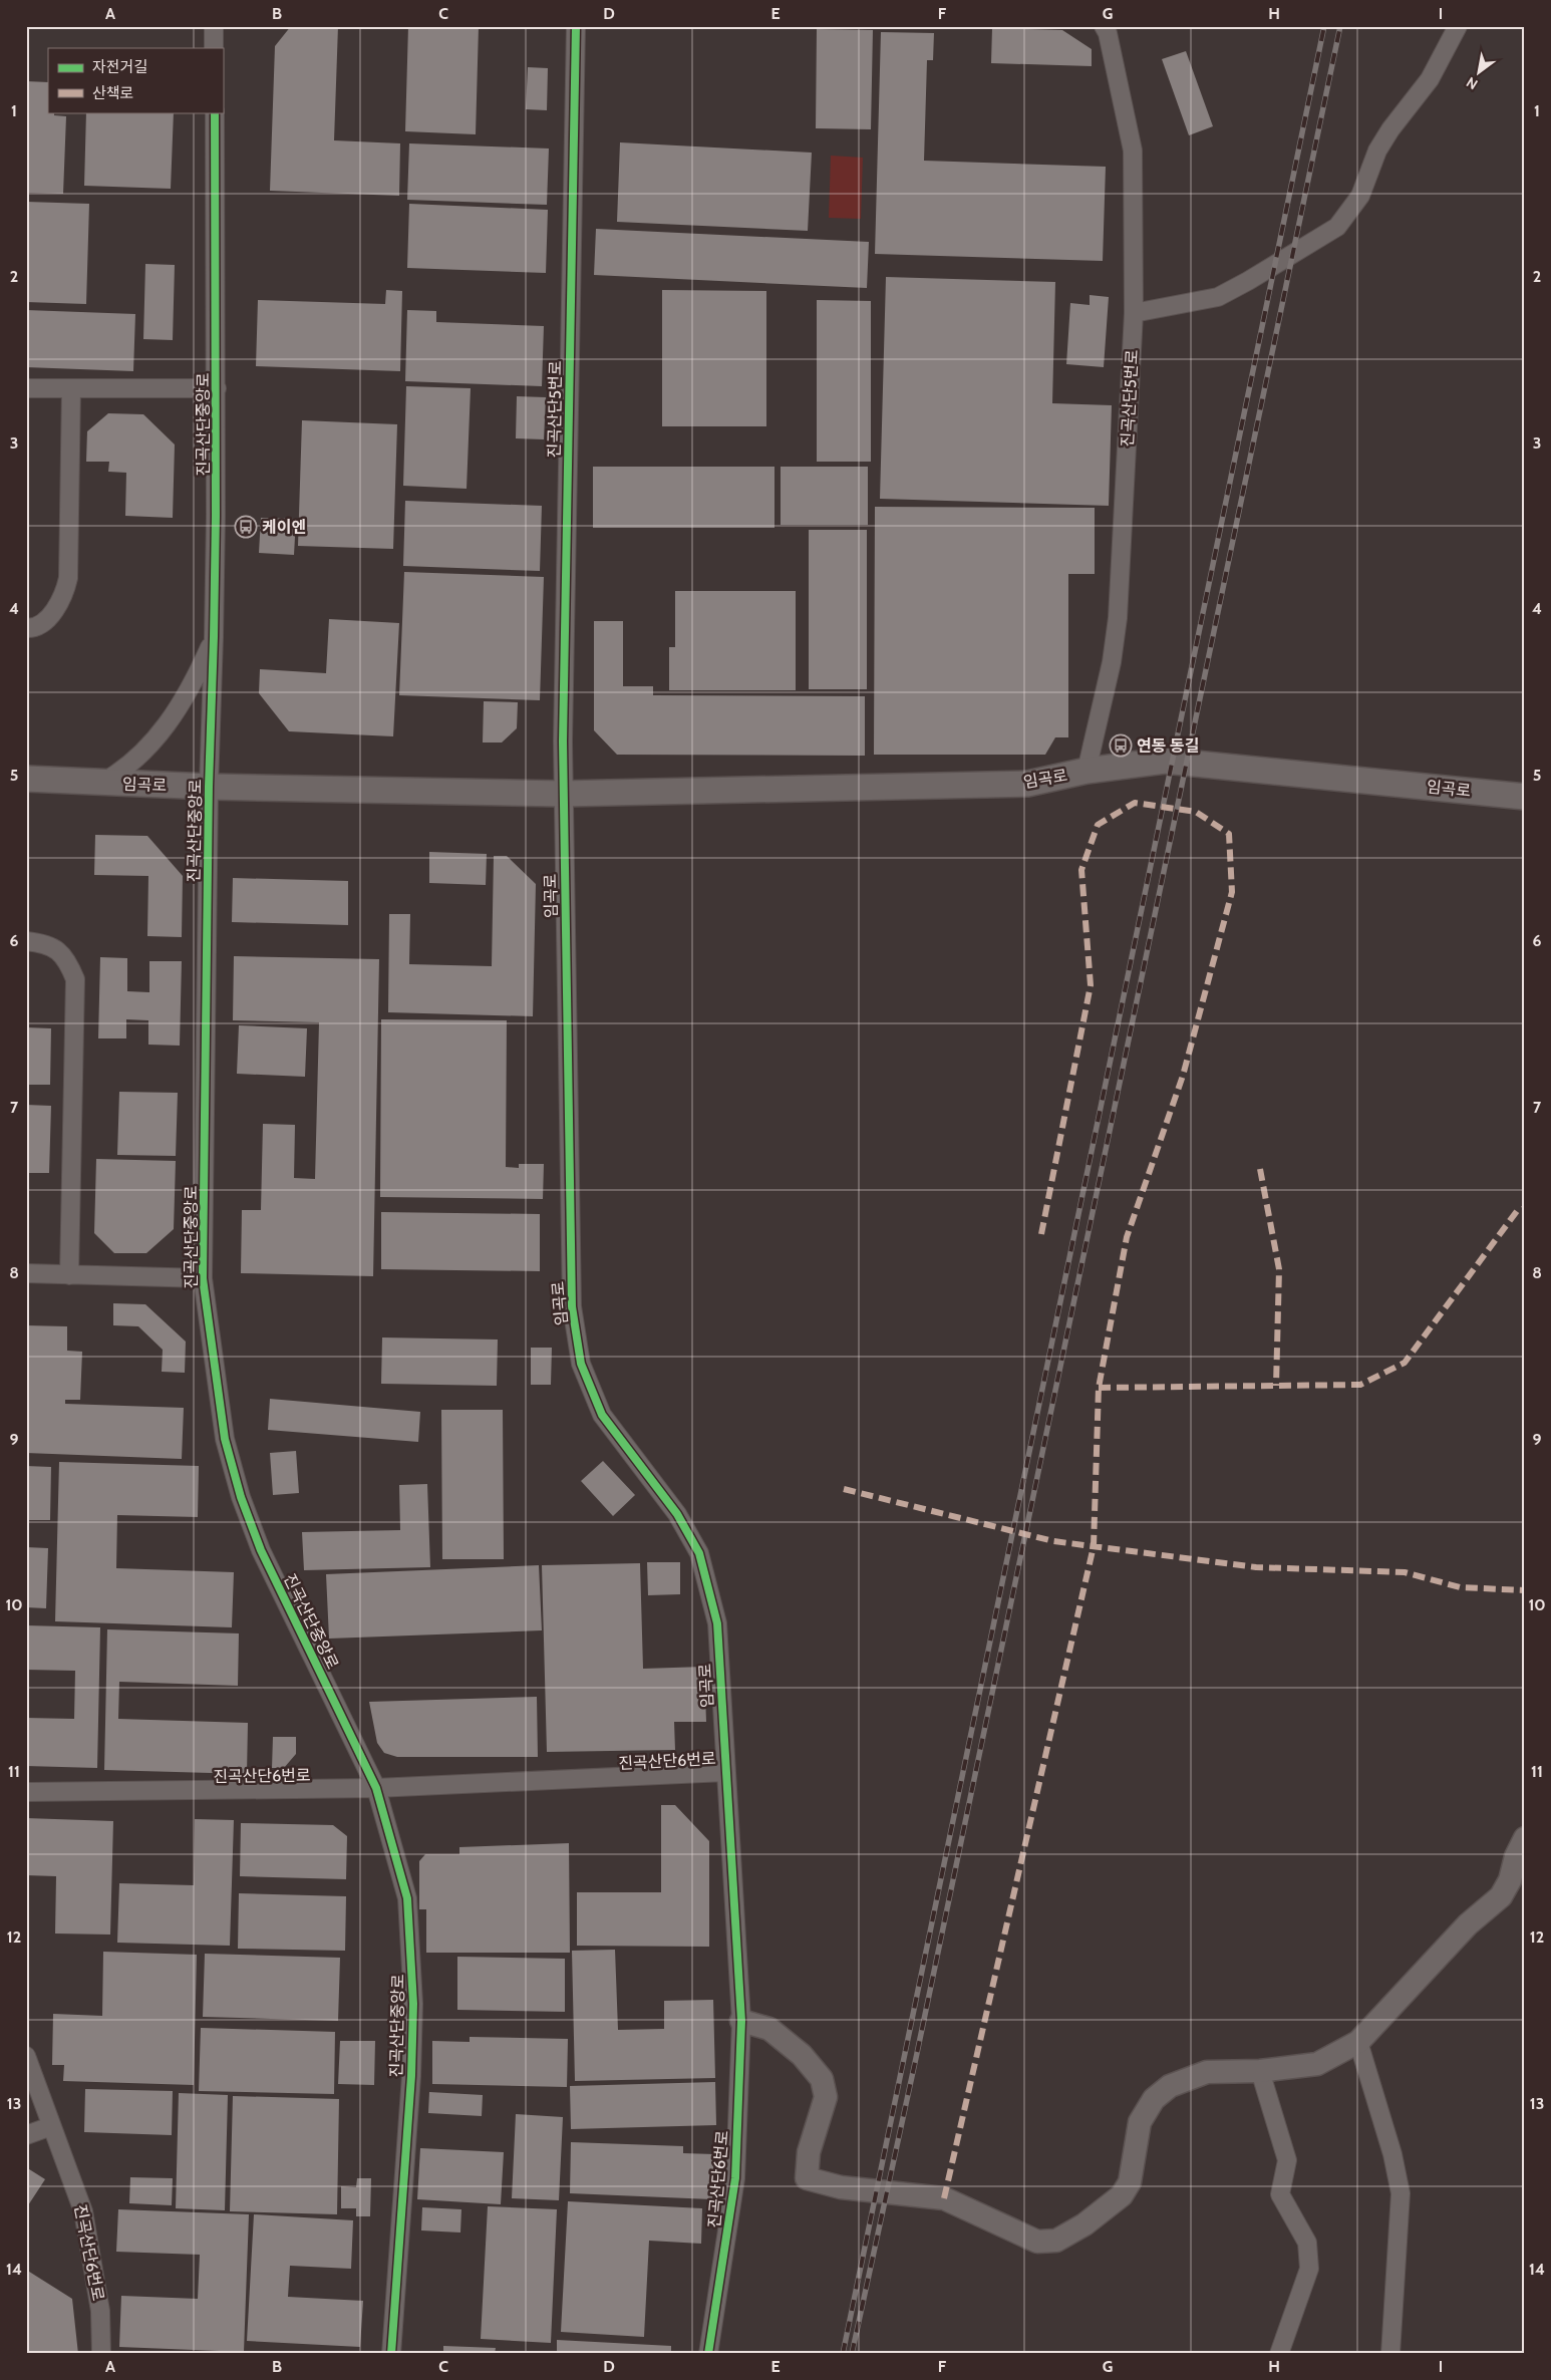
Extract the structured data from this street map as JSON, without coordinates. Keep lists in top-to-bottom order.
{
  "streets": {
    "main road": ["임곡로"],
    "street": ["진곡산단5번로", "진곡산단중앙로", "진곡산단6번로"]
  },
  "crossings": [
    ["진곡산단5번로", "임곡로"],
    ["진곡산단중앙로", "임곡로"],
    ["진곡산단중앙로", "진곡산단6번로"],
    ["임곡로", "진곡산단6번로"]
  ],
  "places": {
    "bus stop": ["케이엔", "연동 동길"]
  },
  "legend": ["자전거길", "산책로"],
  "north": "bottom left",
  "grid": {
    "columns": [
      "A",
      "B",
      "C",
      "D",
      "E",
      "F",
      "G",
      "H",
      "I"
    ],
    "rows": [
      "1",
      "2",
      "3",
      "4",
      "5",
      "6",
      "7",
      "8",
      "9",
      "10",
      "11",
      "12",
      "13",
      "14"
    ]
  }
}
